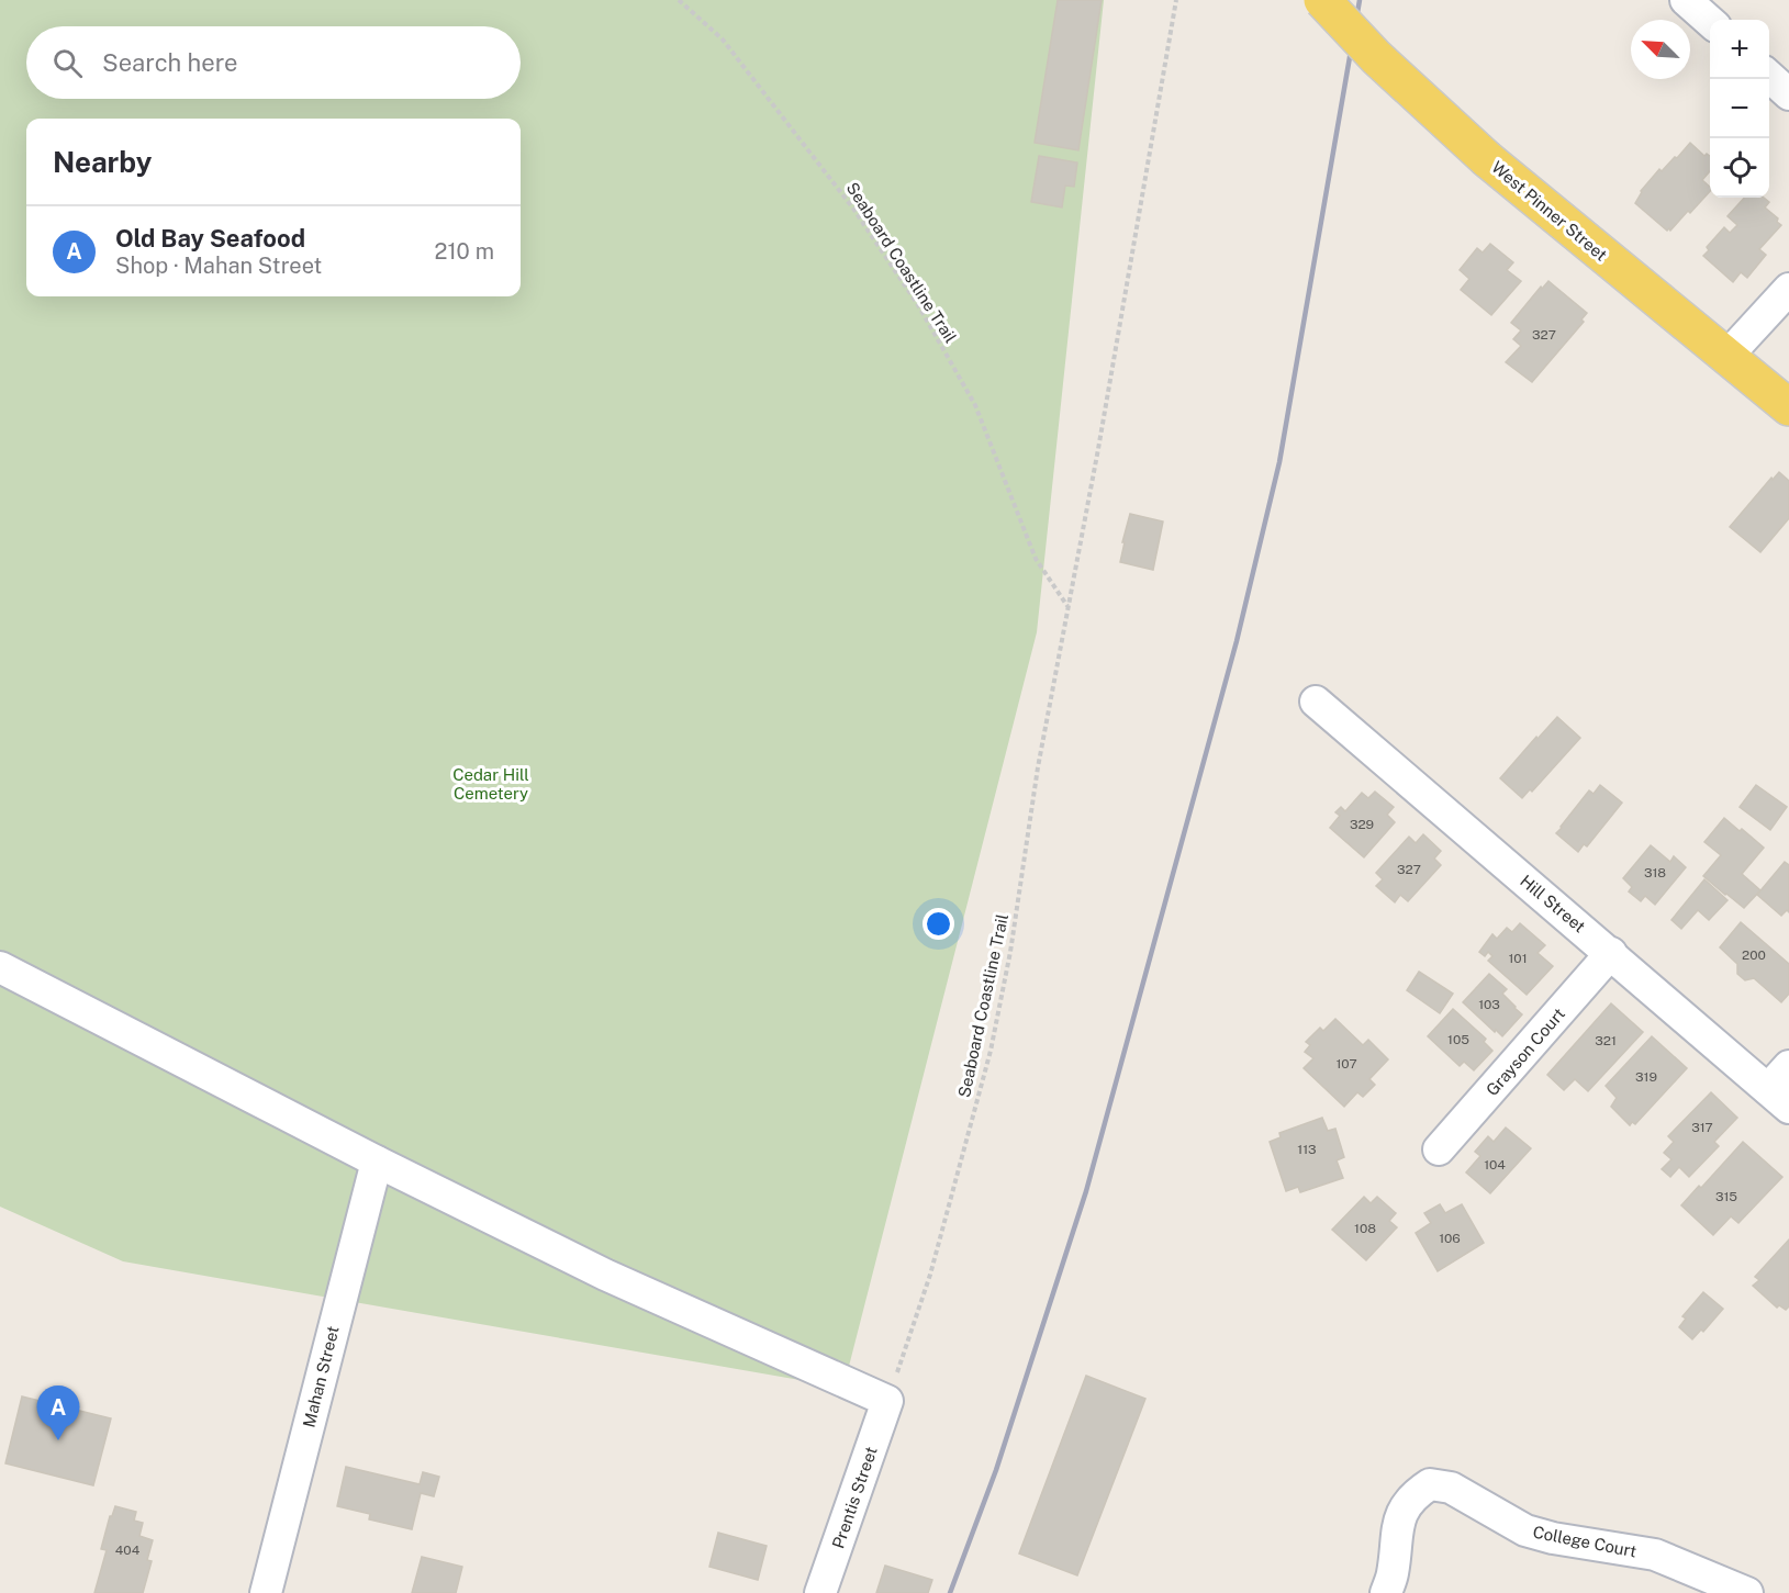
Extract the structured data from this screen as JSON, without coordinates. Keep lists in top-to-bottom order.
{
  "streets": {
    "main road": ["West Pinner Street"],
    "street": [
      "Hill Street",
      "Grayson Court",
      "Mahan Street",
      "Prentis Street",
      "College Court"
    ],
    "path": ["Seaboard Coastline Trail"]
  },
  "crossings": [
    ["Seaboard Coastline Trail", "Prentis Street"],
    ["Hill Street", "Grayson Court"]
  ],
  "parks": ["Cedar Hill Cemetery"],
  "house_numbers": [
    "327",
    "329",
    "327",
    "318",
    "200",
    "101",
    "103",
    "105",
    "321",
    "107",
    "319",
    "317",
    "113",
    "104",
    "315",
    "108",
    "106",
    "404"
  ],
  "north": "top left",
  "page": {
    "map_buttons": ["+", "−"],
    "search": "Search here",
    "heading": "Nearby",
    "list": [
      {
        "mark": "A",
        "name": "Old Bay Seafood",
        "note": "Shop · Mahan Street",
        "value": "210 m"
      }
    ],
    "pins": "A"
  }
}
